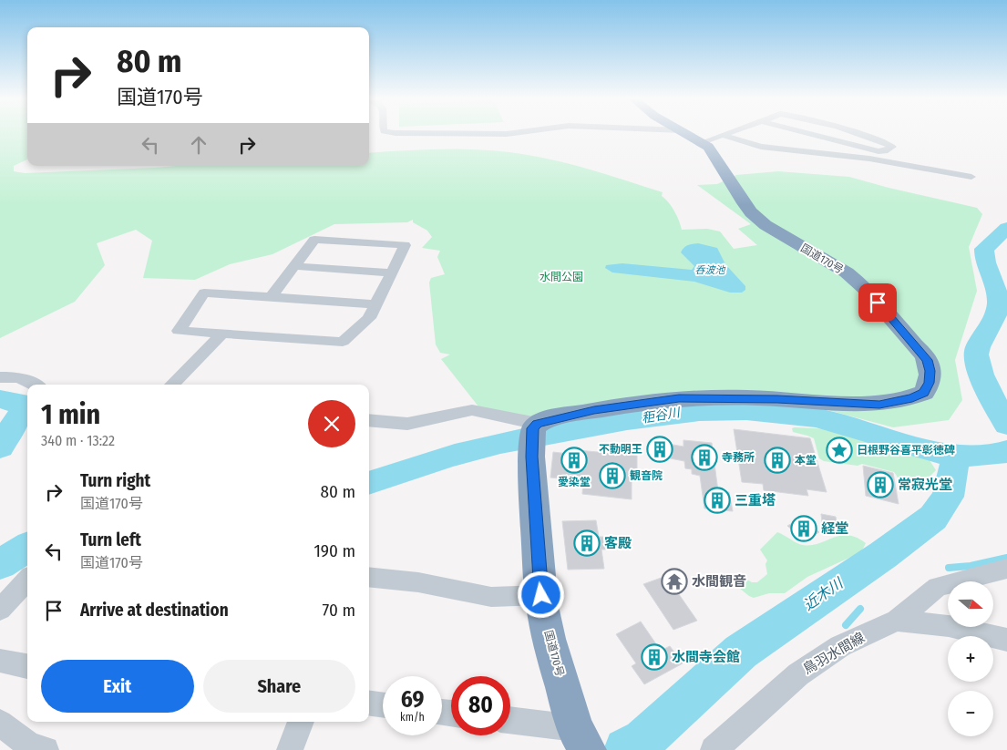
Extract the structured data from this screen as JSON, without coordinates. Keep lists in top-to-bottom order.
{
  "streets": {
    "highway": ["国道170号"],
    "street": ["鳥羽水間線"]
  },
  "water": ["呑波池", "秬谷川", "近木川"],
  "parks": ["水間公園"],
  "places": {
    "building": [
      "不動明王",
      "寺務所",
      "愛染堂",
      "本堂",
      "観音院",
      "常寂光堂",
      "三重塔",
      "経堂",
      "客殿",
      "水間寺会館"
    ],
    "place": ["日根野谷喜平彰徳碑"],
    "temple": ["水間観音"]
  },
  "north": "right",
  "page": {
    "turn": ["80 m", "国道170号"],
    "heading": ["1 min", "340 m · 13:22"],
    "list": [
      {
        "name": "Turn right",
        "note": "国道170号",
        "value": "80 m"
      },
      {
        "name": "Turn left",
        "note": "国道170号",
        "value": "190 m"
      },
      {
        "name": "Arrive at destination",
        "value": "70 m"
      }
    ],
    "map_buttons": ["+", "−"],
    "buttons": ["Exit", "Share"],
    "speed": "69 km/h",
    "limit": "80"
  }
}
